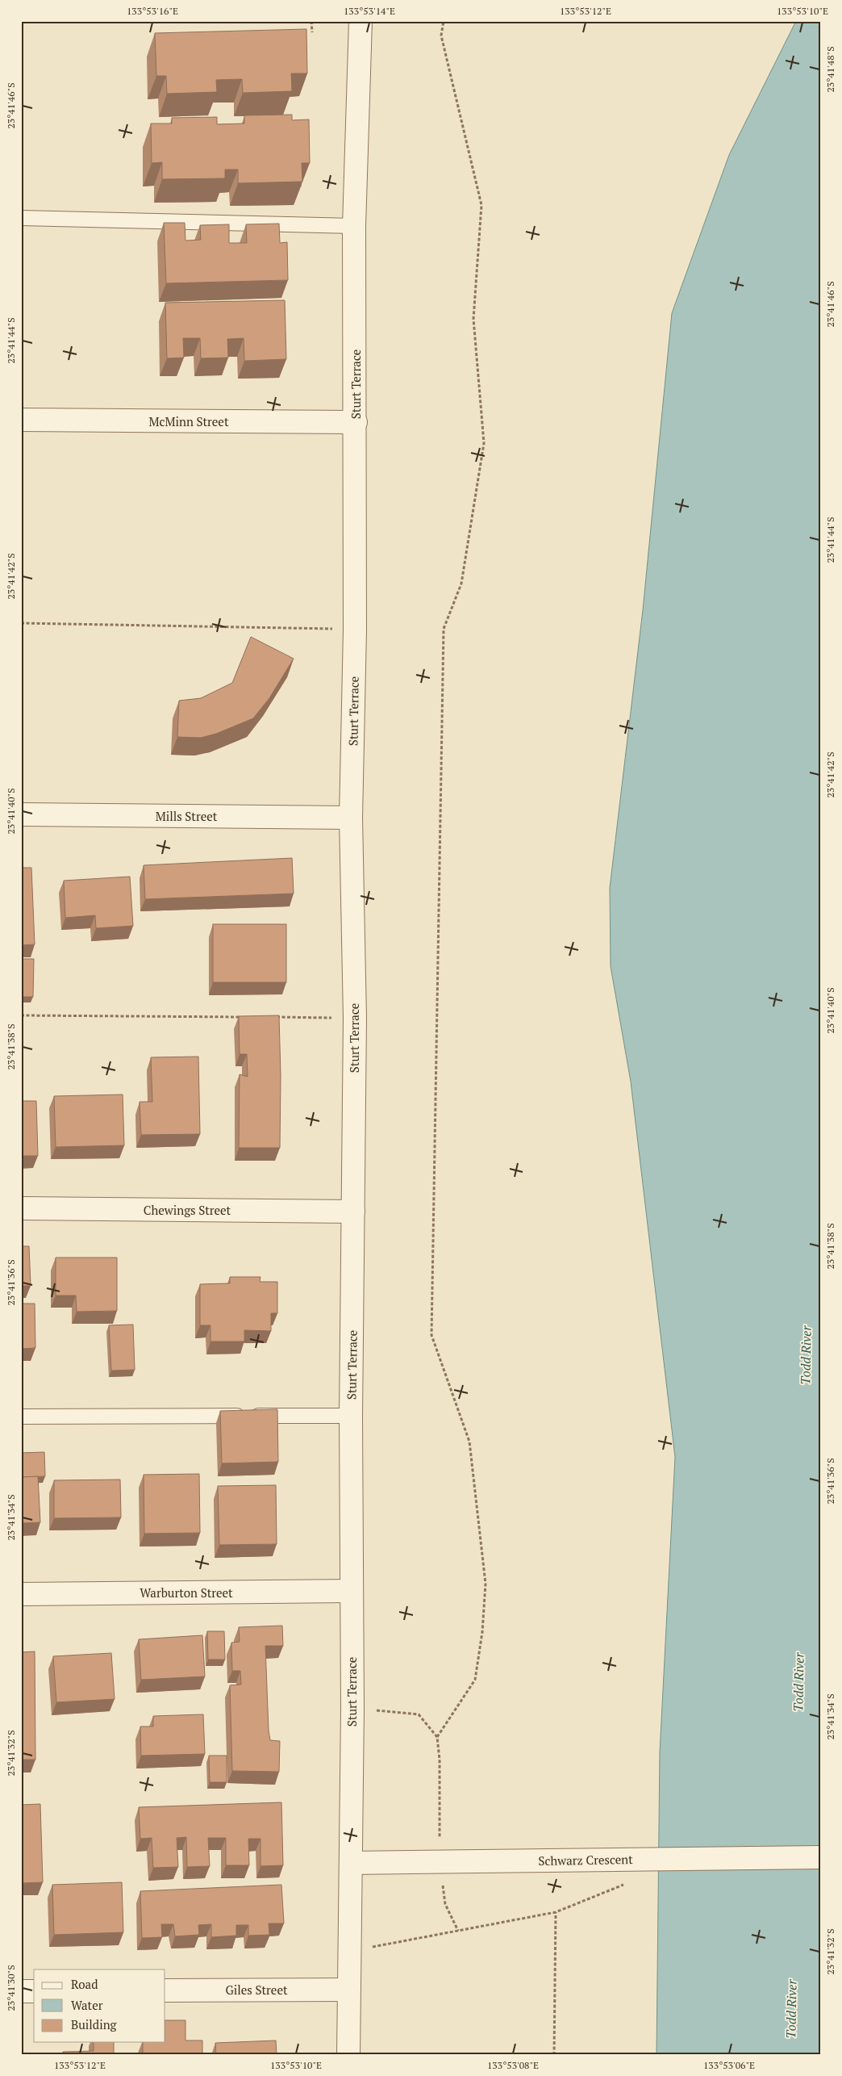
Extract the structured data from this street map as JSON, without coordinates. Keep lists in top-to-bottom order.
{
  "streets": {
    "street": [
      "Sturt Terrace",
      "McMinn Street",
      "Mills Street",
      "Chewings Street",
      "Warburton Street",
      "Schwarz Crescent",
      "Giles Street"
    ]
  },
  "crossings": [
    ["Sturt Terrace", "McMinn Street"],
    ["Sturt Terrace", "Mills Street"],
    ["Sturt Terrace", "Chewings Street"],
    ["Sturt Terrace", "Warburton Street"],
    ["Sturt Terrace", "Schwarz Crescent"],
    ["Sturt Terrace", "Giles Street"]
  ],
  "water": ["Todd River"],
  "legend": ["Road", "Water", "Building"],
  "coordinates": [
    "133°53'16\"E",
    "133°53'14\"E",
    "133°53'12\"E",
    "133°53'10\"E",
    "23°41'48\"S",
    "23°41'46\"S",
    "23°41'44\"S",
    "23°41'42\"S",
    "23°41'40\"S",
    "23°41'38\"S",
    "23°41'36\"S",
    "23°41'34\"S",
    "23°41'32\"S",
    "23°41'30\"S",
    "133°53'08\"E",
    "133°53'06\"E"
  ]
}
